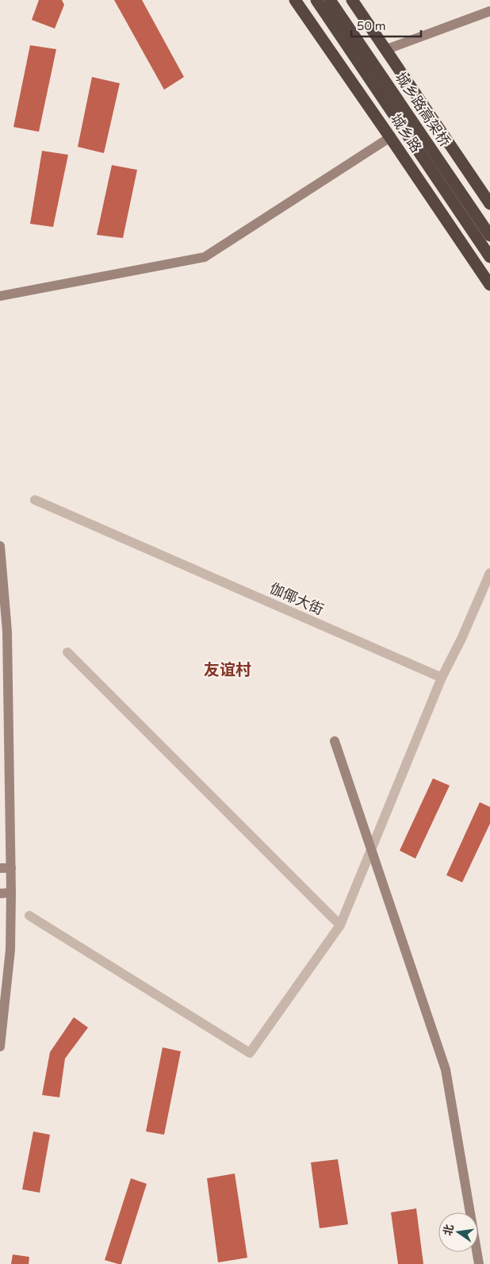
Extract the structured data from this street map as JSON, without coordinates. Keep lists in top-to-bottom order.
{
  "streets": {
    "highway": ["城乡路高架桥", "城乡路"],
    "street": ["伽倻大街"]
  },
  "districts": ["友谊村"],
  "scale_bar": "50 m",
  "north": "left"
}
